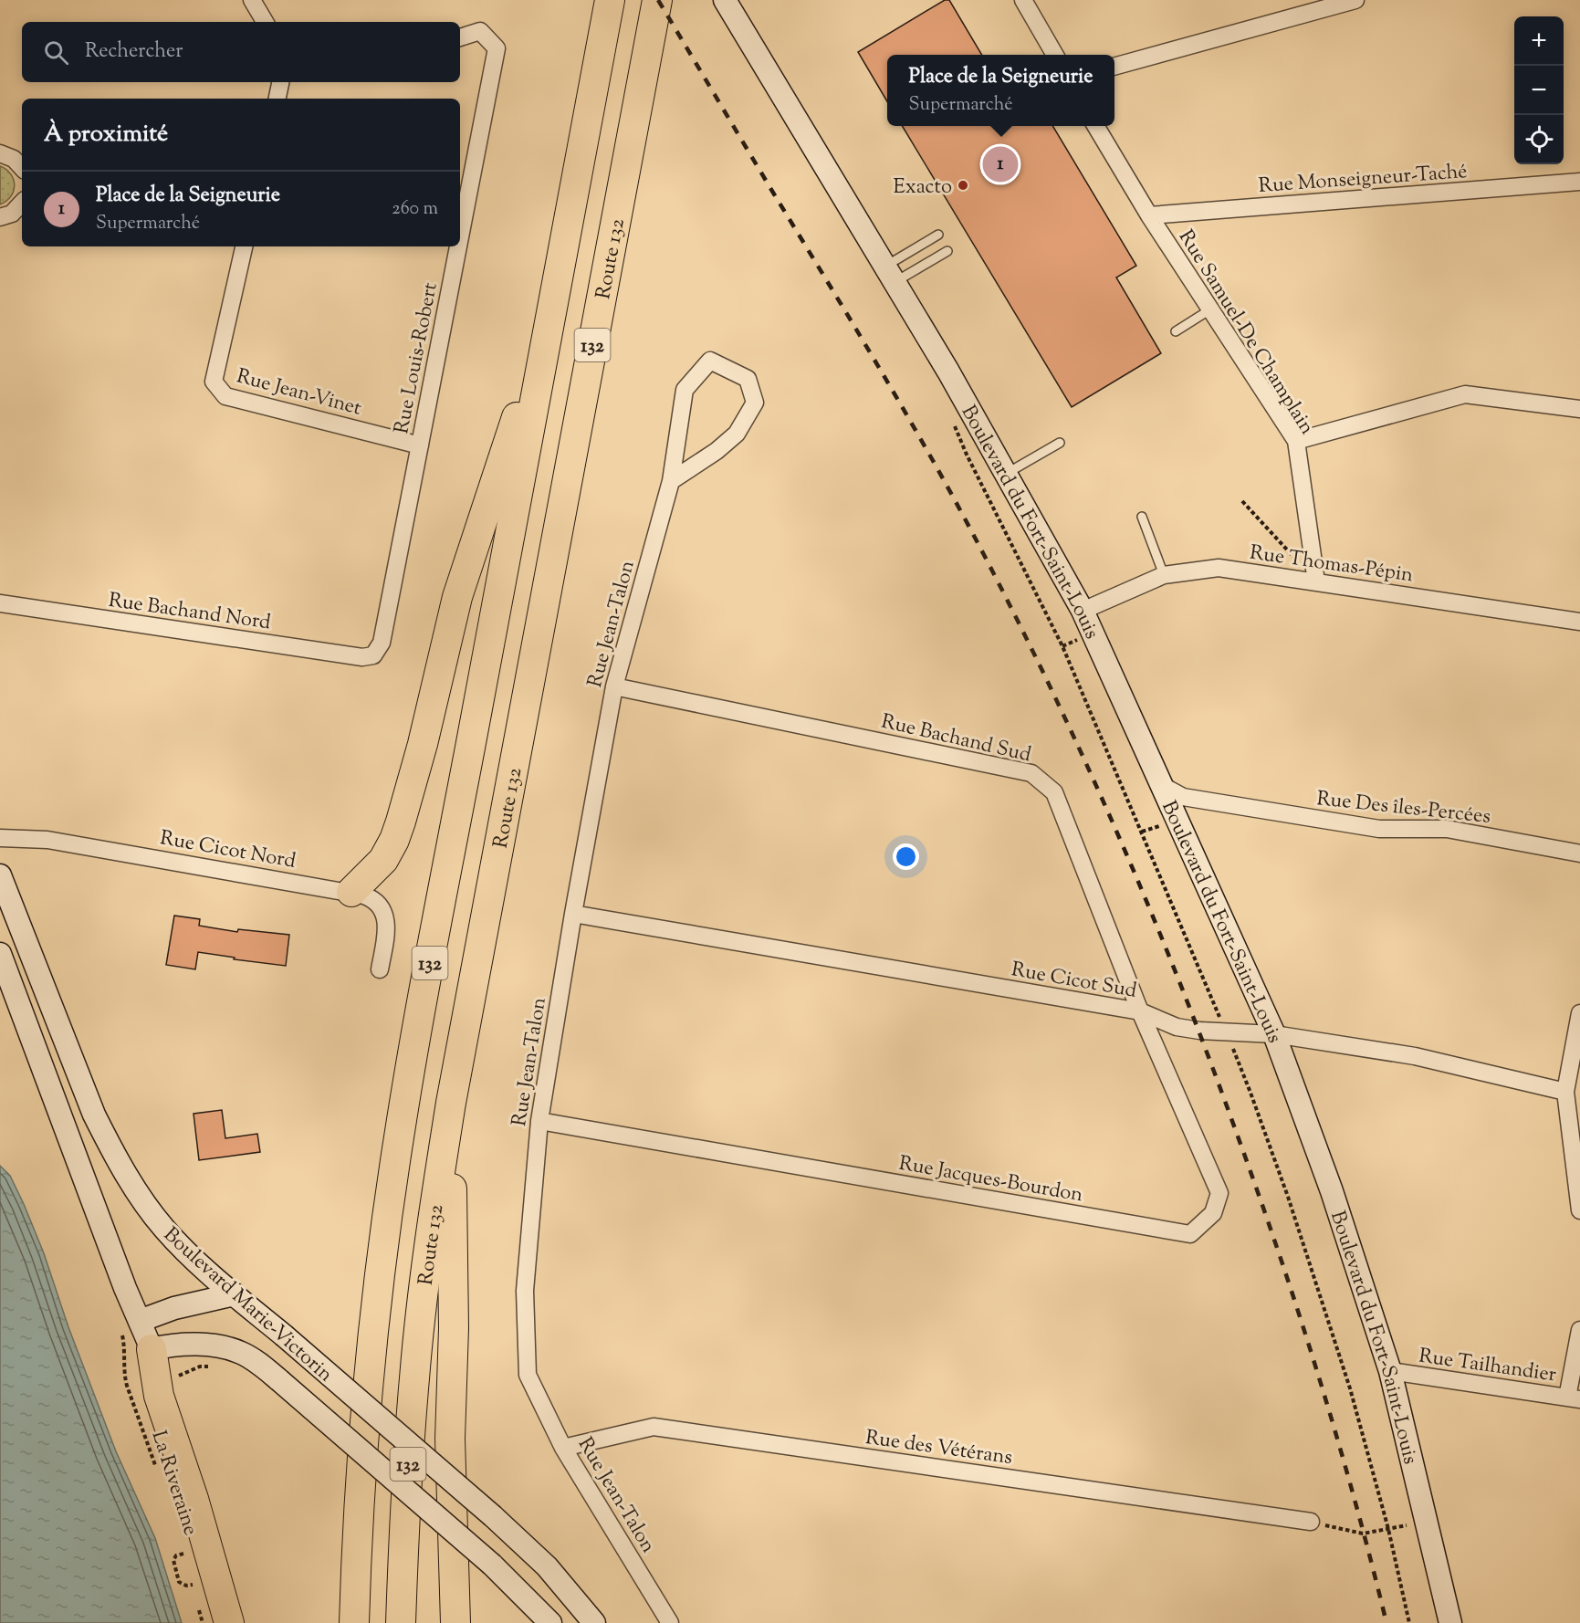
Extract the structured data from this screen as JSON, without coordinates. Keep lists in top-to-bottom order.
{
  "streets": {
    "highway": ["Route 132", "132"],
    "street": [
      "Rue Monseigneur-Taché",
      "Rue Samuel-De Champlain",
      "Rue Louis-Robert",
      "Rue Jean-Vinet",
      "Boulevard du Fort-Saint-Louis",
      "Rue Thomas-Pépin",
      "Rue Bachand Nord",
      "Rue Jean-Talon",
      "Rue Bachand Sud",
      "Rue Des îles-Percées",
      "Rue Cicot Nord",
      "Rue Cicot Sud",
      "Rue Jacques-Bourdon",
      "Boulevard Marie-Victorin",
      "Rue Tailhandier",
      "Rue des Vétérans"
    ],
    "path": ["La Riveraine"]
  },
  "crossings": [
    ["Rue Monseigneur-Taché", "Rue Samuel-De Champlain"],
    ["Rue Samuel-De Champlain", "Rue Thomas-Pépin"],
    ["Rue Louis-Robert", "Rue Jean-Vinet"],
    ["Rue Louis-Robert", "Rue Bachand Nord"],
    ["Boulevard du Fort-Saint-Louis", "Rue Thomas-Pépin"],
    ["Boulevard du Fort-Saint-Louis", "Rue Des îles-Percées"],
    ["Boulevard du Fort-Saint-Louis", "Rue Cicot Sud"],
    ["Boulevard du Fort-Saint-Louis", "Rue Tailhandier"],
    ["Rue Jean-Talon", "Rue Bachand Sud"],
    ["Rue Jean-Talon", "Rue Cicot Sud"],
    ["Rue Jean-Talon", "Rue Jacques-Bourdon"],
    ["Rue Jean-Talon", "Rue des Vétérans"],
    ["Rue Bachand Sud", "Rue Cicot Sud"],
    ["Rue Bachand Sud", "Rue Jacques-Bourdon"],
    ["Rue Cicot Sud", "Rue Jacques-Bourdon"],
    ["Boulevard Marie-Victorin", "La Riveraine"]
  ],
  "places": ["Exacto"],
  "page": {
    "map_buttons": ["+", "−"],
    "search": "Rechercher",
    "popup": ["Place de la Seigneurie", "Supermarché"],
    "heading": "À proximité",
    "pins": "1",
    "list": [
      {
        "mark": "1",
        "name": "Place de la Seigneurie",
        "note": "Supermarché",
        "value": "260 m"
      }
    ]
  }
}
